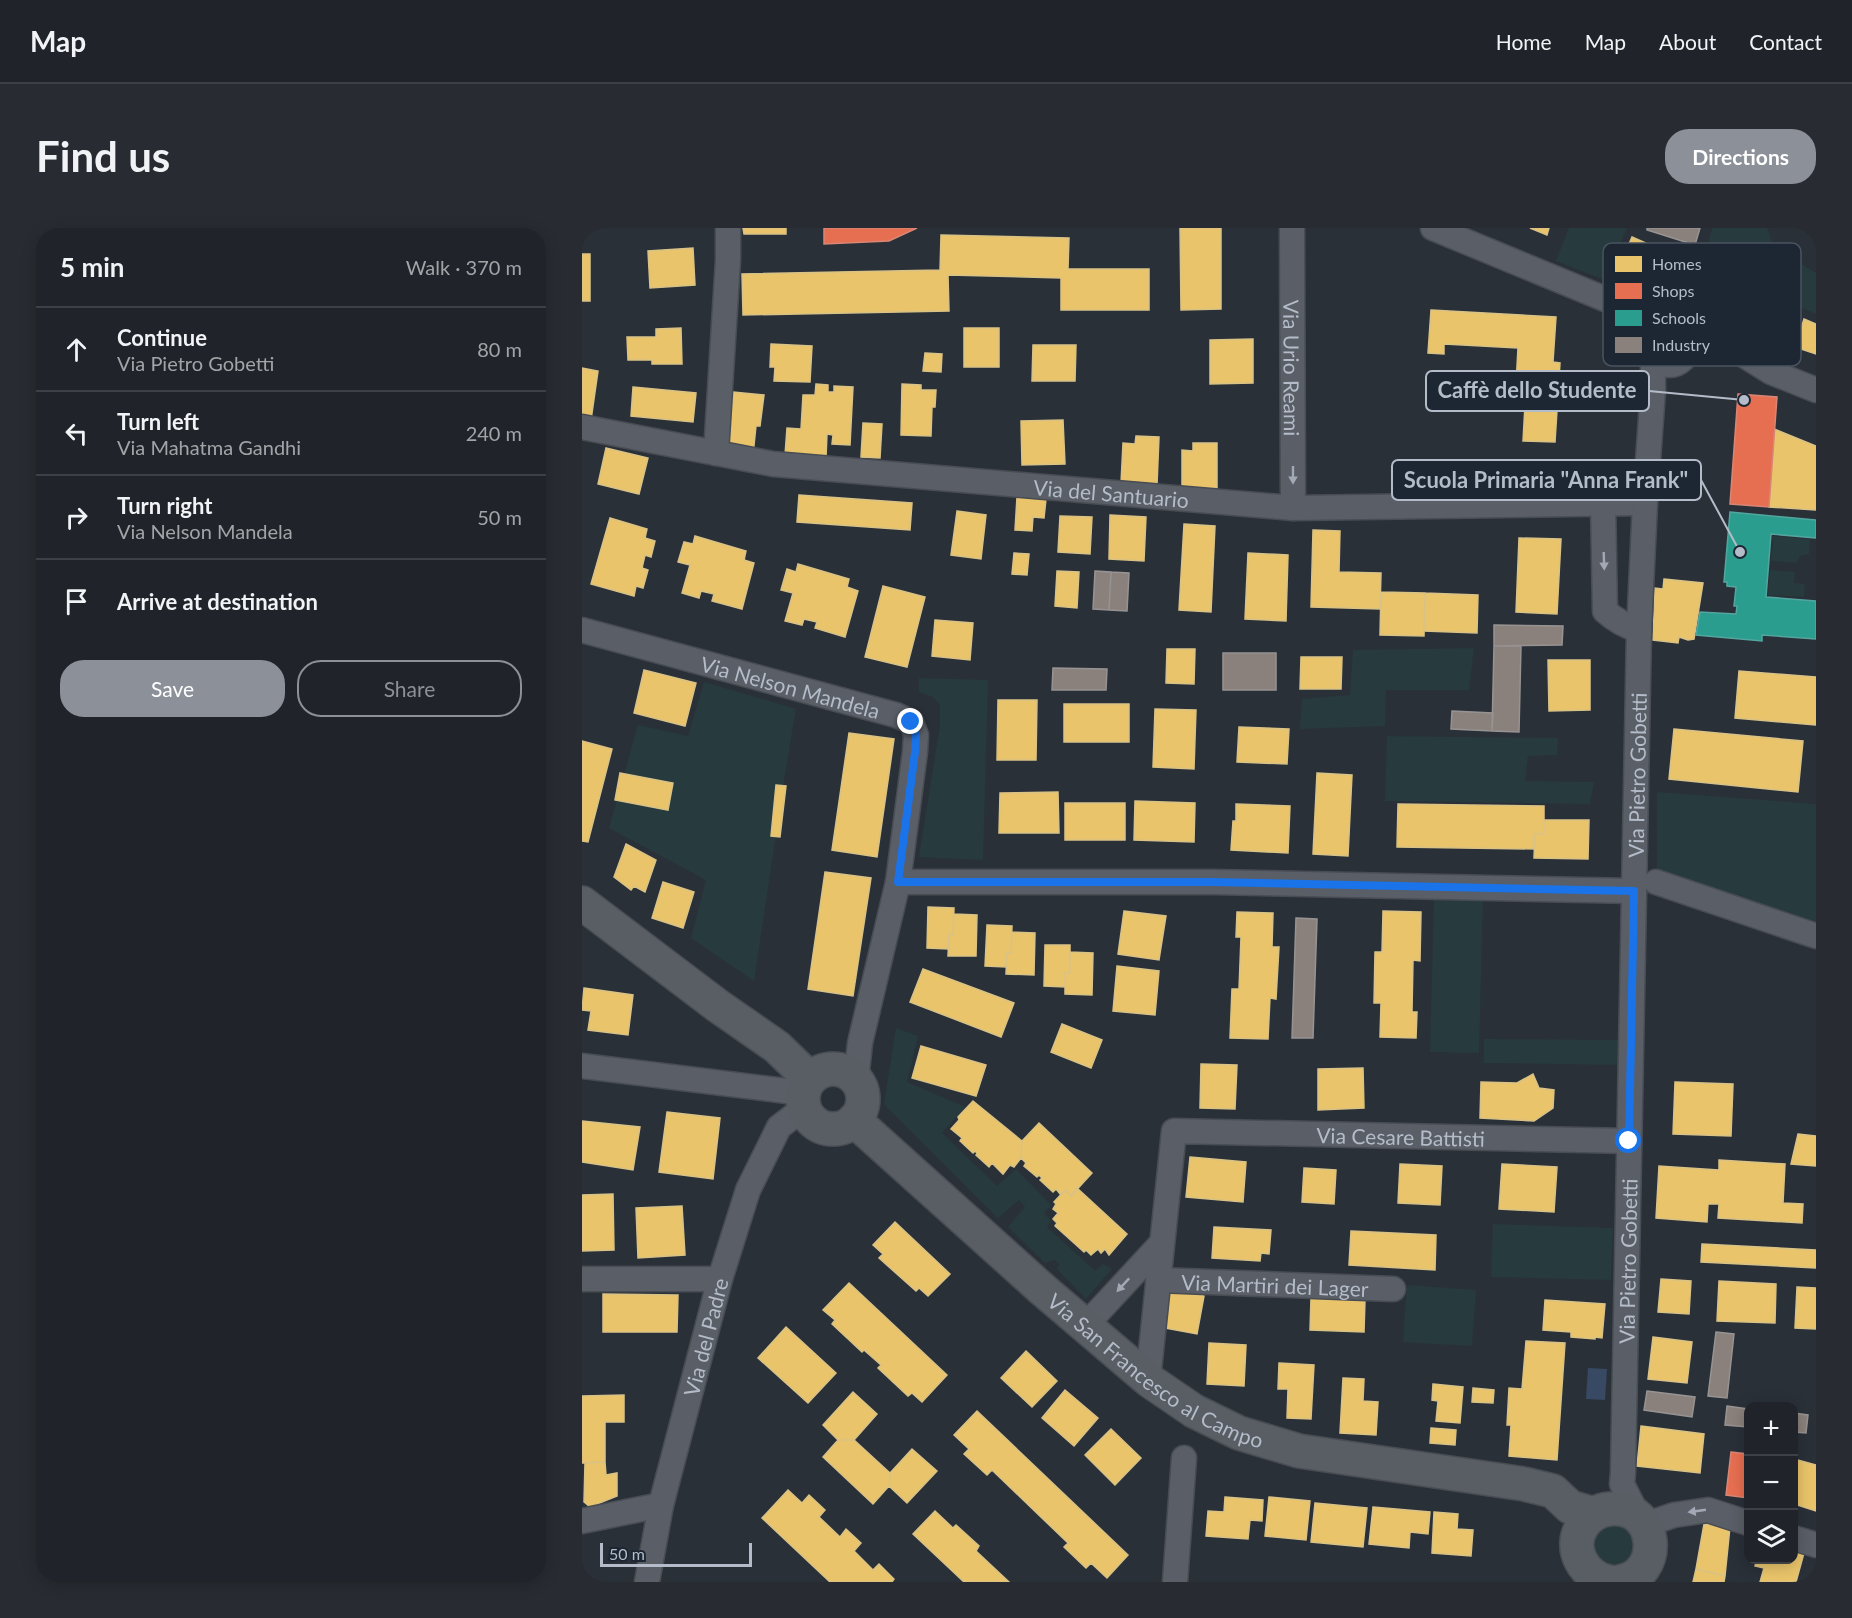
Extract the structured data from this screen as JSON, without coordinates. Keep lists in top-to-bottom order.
{
  "streets": {
    "street": [
      "Via Urio Reami",
      "Via del Santuario",
      "Via Nelson Mandela",
      "Via Pietro Gobetti",
      "Via Cesare Battisti",
      "Via Martiri dei Lager",
      "Via del Padre",
      "Via San Francesco al Campo"
    ]
  },
  "crossings": [
    ["Via Urio Reami", "Via del Santuario"],
    ["Via del Santuario", "Via Pietro Gobetti"],
    ["Via Pietro Gobetti", "Via Cesare Battisti"],
    ["Via Pietro Gobetti", "Via San Francesco al Campo"],
    ["Via Cesare Battisti", "Via Martiri dei Lager"],
    ["Via Martiri dei Lager", "Via San Francesco al Campo"],
    ["Via del Padre", "Via San Francesco al Campo"]
  ],
  "one_way": ["Via Urio Reami"],
  "places": ["Caffè dello Studente", "Scuola Primaria \"Anna Frank\""],
  "legend": [
    "Homes",
    "Shops",
    "Schools",
    "Industry"
  ],
  "scale_bar": "50 m",
  "page": {
    "header": "Map",
    "nav": [
      "Home",
      "Map",
      "About",
      "Contact"
    ],
    "buttons": [
      "Directions",
      ["Save", "Share"]
    ],
    "title": "Find us",
    "heading": ["5 min", "Walk · 370 m"],
    "list": [
      ["Continue", "Via Pietro Gobetti", "80 m"],
      ["Turn left", "Via Mahatma Gandhi", "240 m"],
      ["Turn right", "Via Nelson Mandela", "50 m"],
      "Arrive at destination"
    ],
    "map_buttons": ["+", "−"],
    "scale": "50 m"
  }
}
